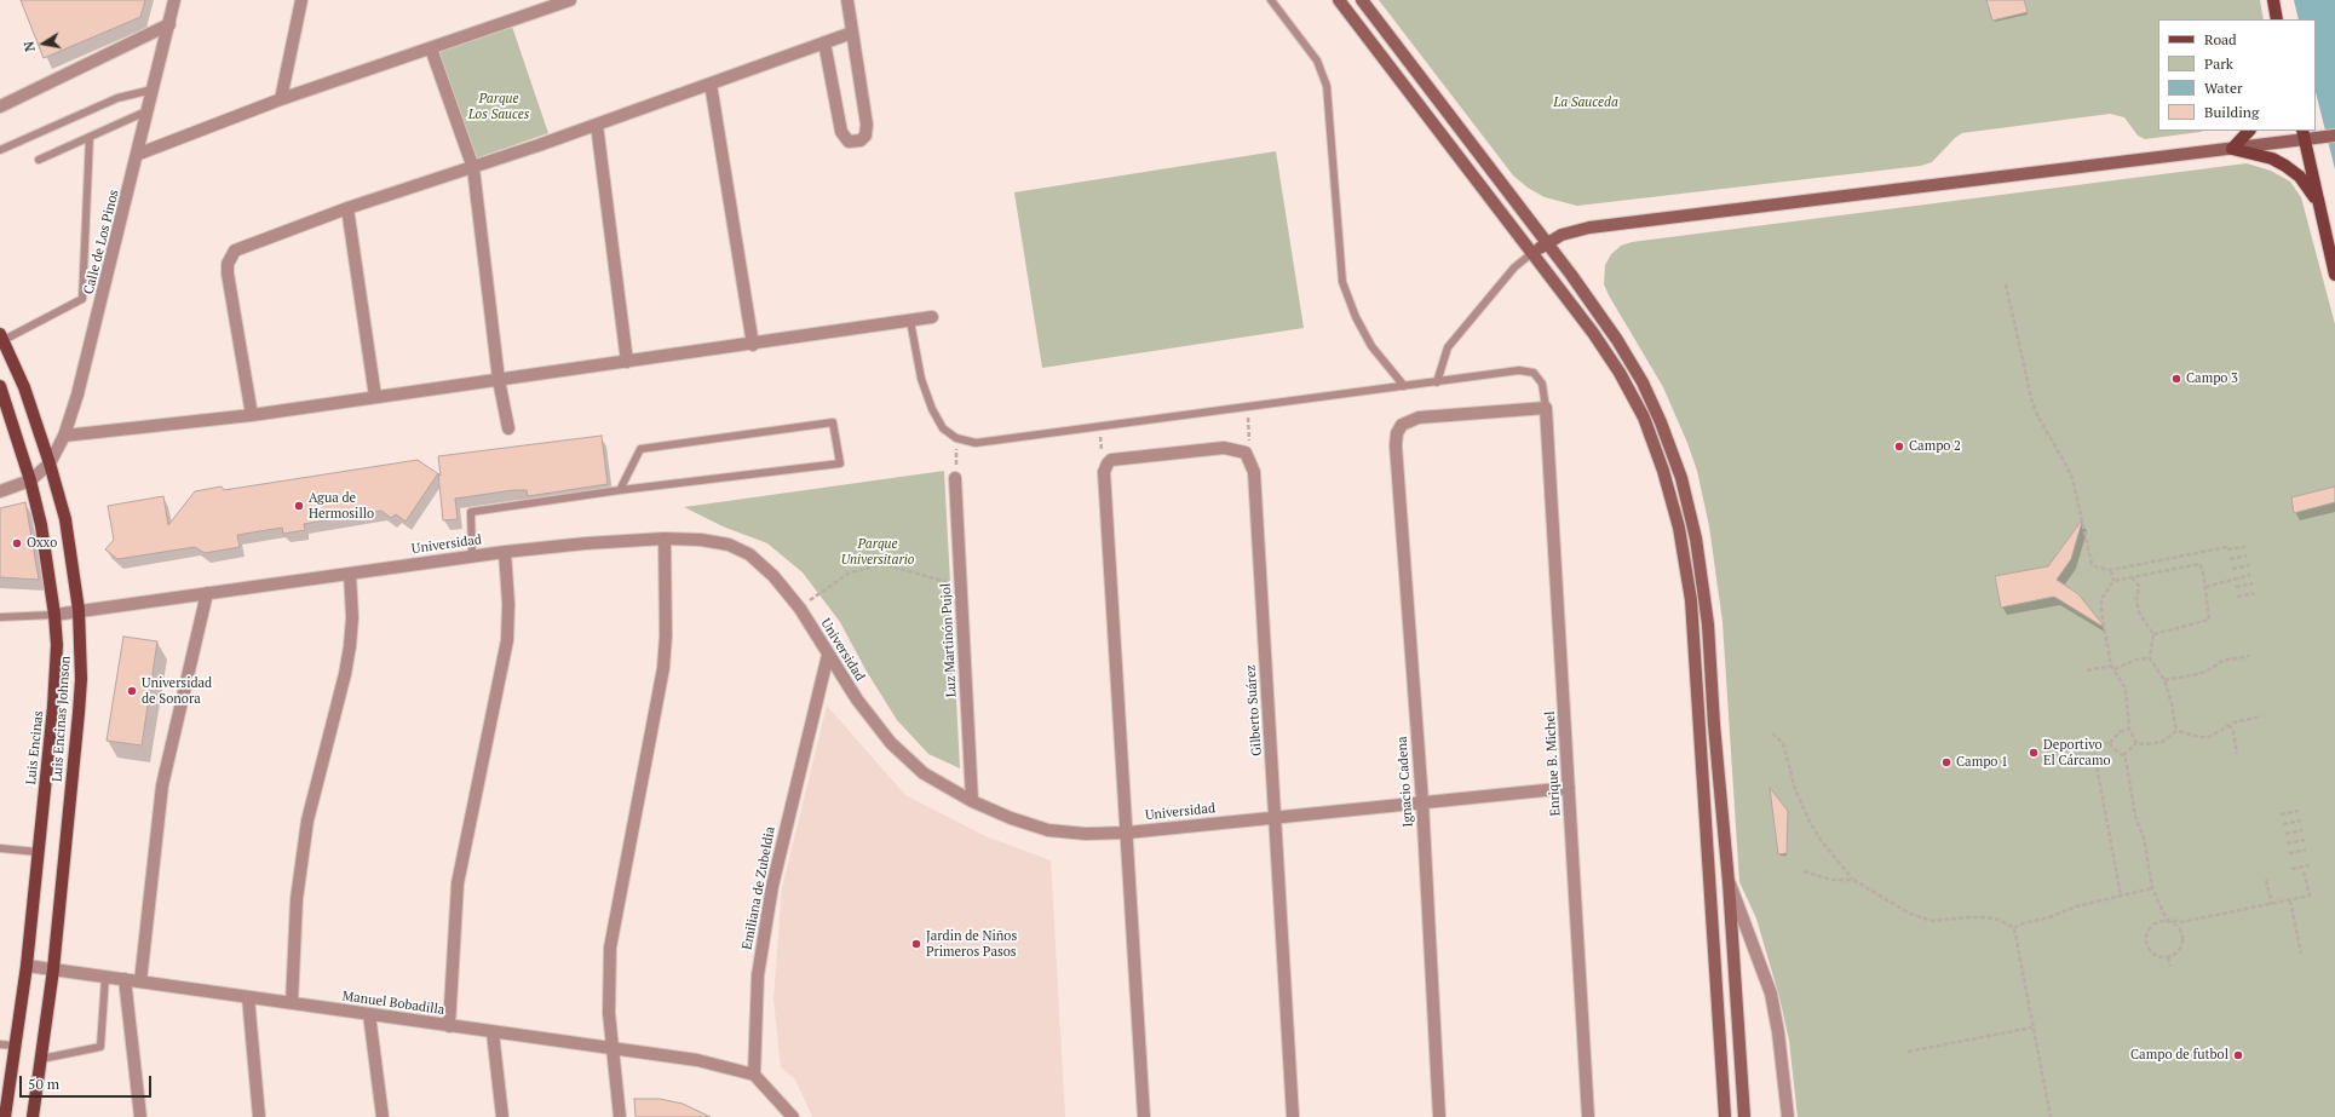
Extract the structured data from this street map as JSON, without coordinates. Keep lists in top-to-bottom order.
{
  "streets": {
    "main road": ["Luis Encinas Johnson", "Luis Encinas"],
    "street": [
      "Calle de Los Pinos",
      "Universidad",
      "Luz Martinón Pujol",
      "Gilberto Suárez",
      "Enrique B. Michel",
      "Ignacio Cadena",
      "Emiliana de Zubeldia",
      "Manuel Bobadilla"
    ]
  },
  "crossings": [
    ["Calle de Los Pinos", "Luis Encinas Johnson"],
    ["Calle de Los Pinos", "Luis Encinas"],
    ["Universidad", "Luz Martinón Pujol"],
    ["Universidad", "Gilberto Suárez"],
    ["Universidad", "Luis Encinas Johnson"],
    ["Universidad", "Luis Encinas"],
    ["Universidad", "Enrique B. Michel"],
    ["Universidad", "Ignacio Cadena"],
    ["Universidad", "Emiliana de Zubeldia"],
    ["Luis Encinas Johnson", "Manuel Bobadilla"],
    ["Luis Encinas", "Manuel Bobadilla"],
    ["Enrique B. Michel", "Ignacio Cadena"],
    ["Emiliana de Zubeldia", "Manuel Bobadilla"]
  ],
  "parks": ["Parque Los Sauces", "La Sauceda", "Parque Universitario"],
  "places": [
    "Campo 3",
    "Campo 2",
    "Agua de Hermosillo",
    "Oxxo",
    "Universidad de Sonora",
    "Deportivo El Cárcamo",
    "Campo 1",
    "Jardin de Niños Primeros Pasos",
    "Campo de futbol"
  ],
  "legend": [
    "Road",
    "Park",
    "Water",
    "Building"
  ],
  "scale_bar": "50 m",
  "north": "left"
}
